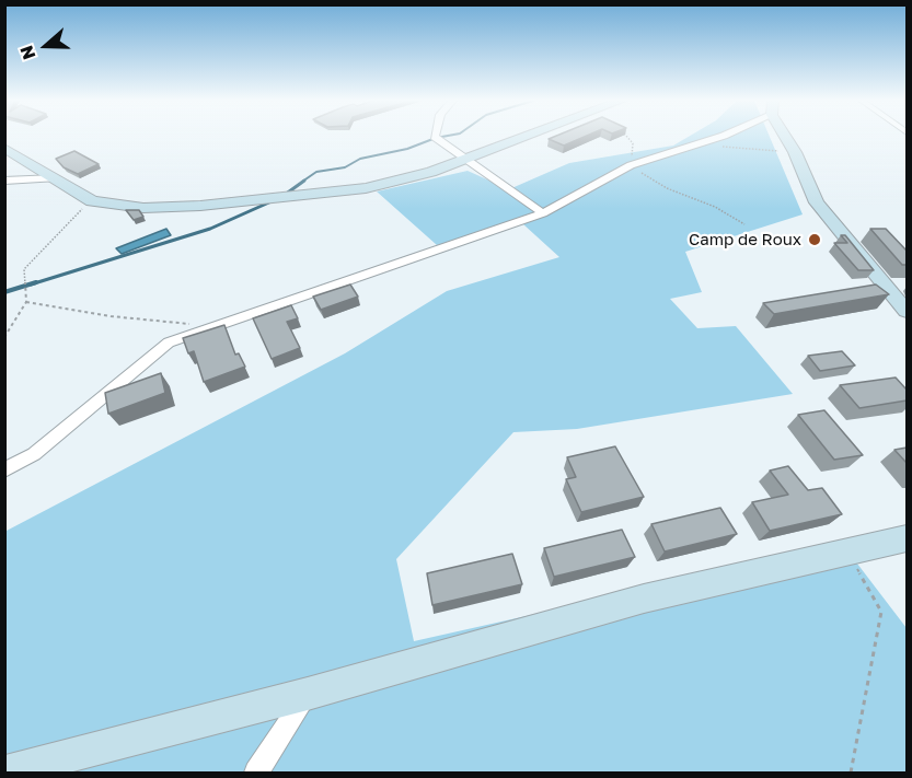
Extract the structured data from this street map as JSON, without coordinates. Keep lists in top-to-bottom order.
{
  "places": ["Camp de Roux"],
  "north": "left"
}
